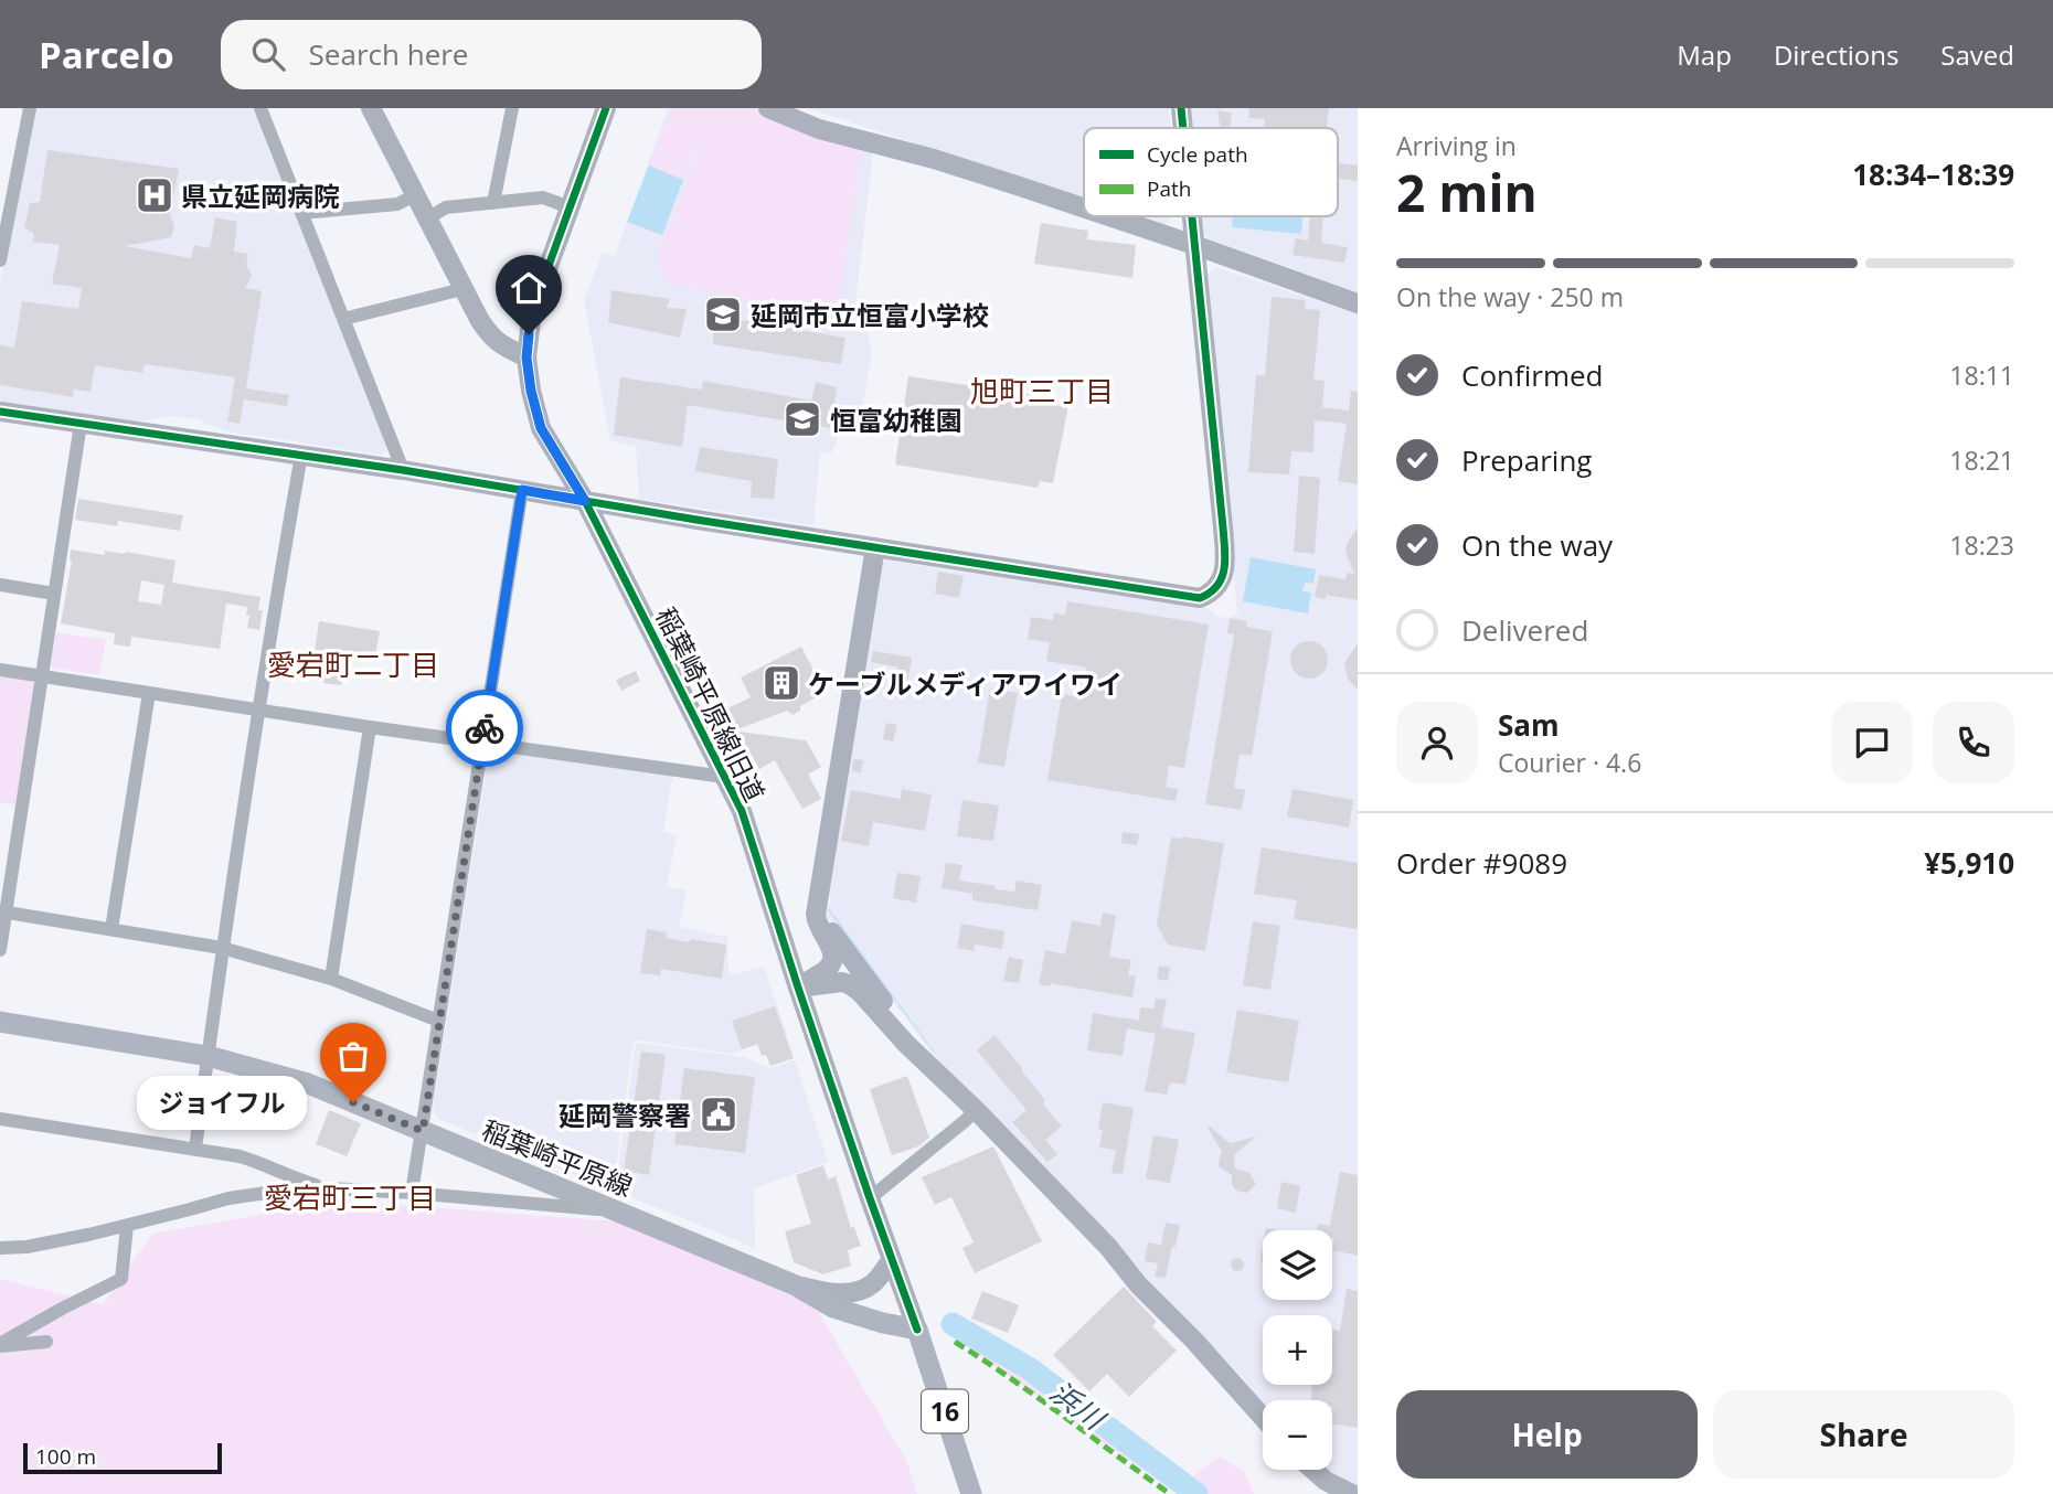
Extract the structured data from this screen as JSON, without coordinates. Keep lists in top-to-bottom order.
{
  "streets": {
    "main road": ["稲葉崎平原線", "16"],
    "street": ["稲葉崎平原線旧道"]
  },
  "crossings": [
    ["稲葉崎平原線旧道", "稲葉崎平原線"],
    ["稲葉崎平原線旧道", "16"],
    ["稲葉崎平原線", "16"]
  ],
  "districts": ["旭町三丁目", "愛宕町二丁目", "愛宕町三丁目"],
  "water": ["浜川"],
  "places": {
    "hospital": ["県立延岡病院"],
    "school or university": ["延岡市立恒富小学校", "恒富幼稚園"],
    "building": ["ケーブルメディアワイワイ"],
    "other": ["ジョイフル"],
    "public building": ["延岡警察署"]
  },
  "legend": ["Cycle path", "Path"],
  "scale_bar": "100 m",
  "page": {
    "header": "Parcelo",
    "search": "Search here",
    "nav": ["Map", "Directions", "Saved"],
    "heading": ["2 min", "Arriving in", "18:34–18:39"],
    "panel": [
      "Sam",
      "Courier · 4.6",
      "Order #9089",
      "¥5,910"
    ],
    "bar": "On the way · 250 m",
    "list": [
      ["Confirmed", "18:11"],
      ["Preparing", "18:21"],
      ["On the way", "18:23"],
      "Delivered"
    ],
    "bubble": "ジョイフル",
    "map_buttons": ["+", "−"],
    "buttons": ["Help", "Share"],
    "scale": "100 m"
  }
}
